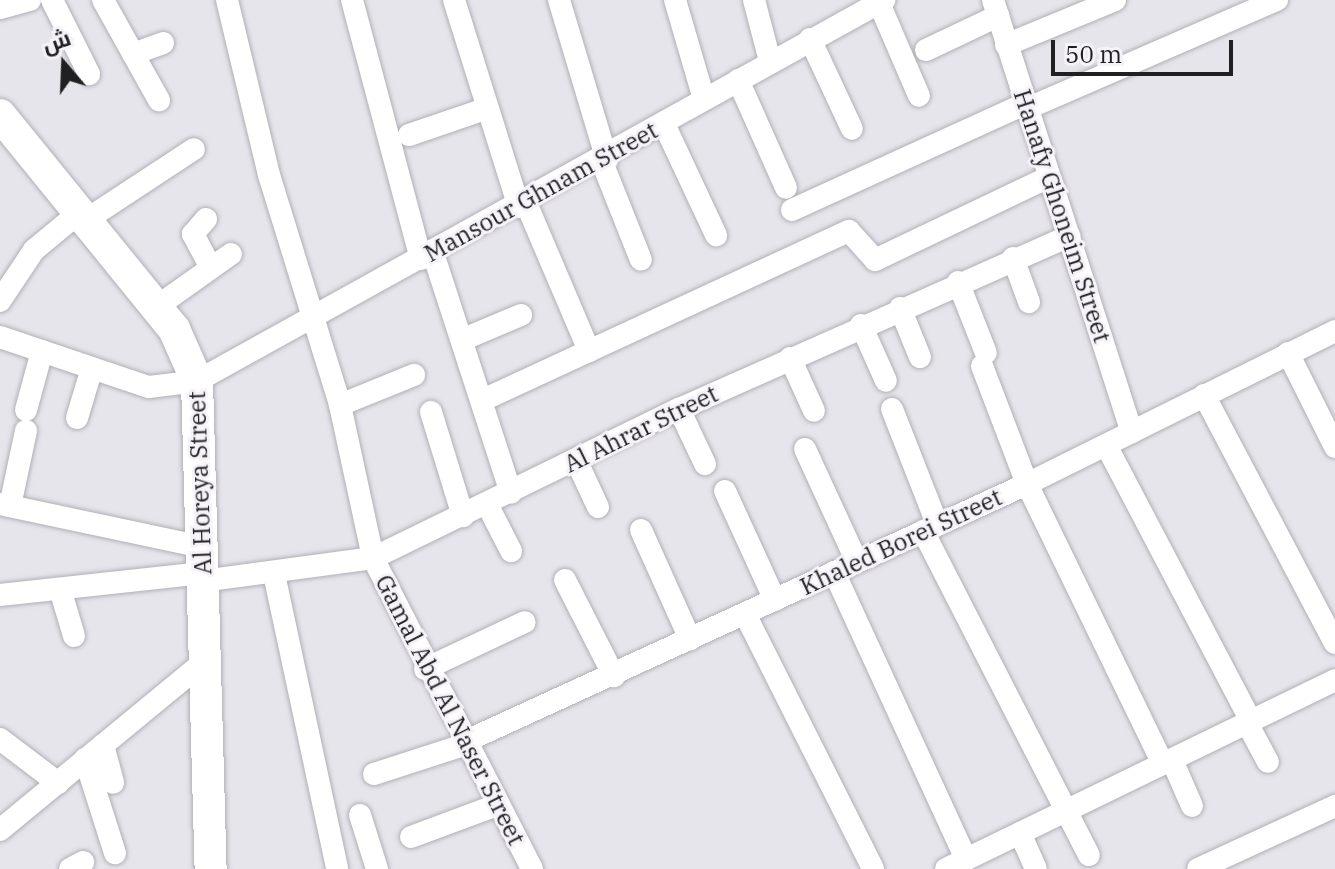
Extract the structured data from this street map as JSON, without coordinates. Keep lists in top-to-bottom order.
{
  "streets": {
    "street": [
      "Mansour Ghnam Street",
      "Hanafy Ghoneim Street",
      "Al Ahrar Street",
      "Al Horeya Street",
      "Khaled Borei Street",
      "Gamal Abd Al Naser Street"
    ]
  },
  "crossings": [
    ["Mansour Ghnam Street", "Al Horeya Street"],
    ["Mansour Ghnam Street", "Gamal Abd Al Naser Street"],
    ["Hanafy Ghoneim Street", "Al Ahrar Street"],
    ["Hanafy Ghoneim Street", "Khaled Borei Street"],
    ["Al Ahrar Street", "Al Horeya Street"],
    ["Al Ahrar Street", "Gamal Abd Al Naser Street"],
    ["Khaled Borei Street", "Gamal Abd Al Naser Street"]
  ],
  "scale_bar": "50 m",
  "north": "top"
}
